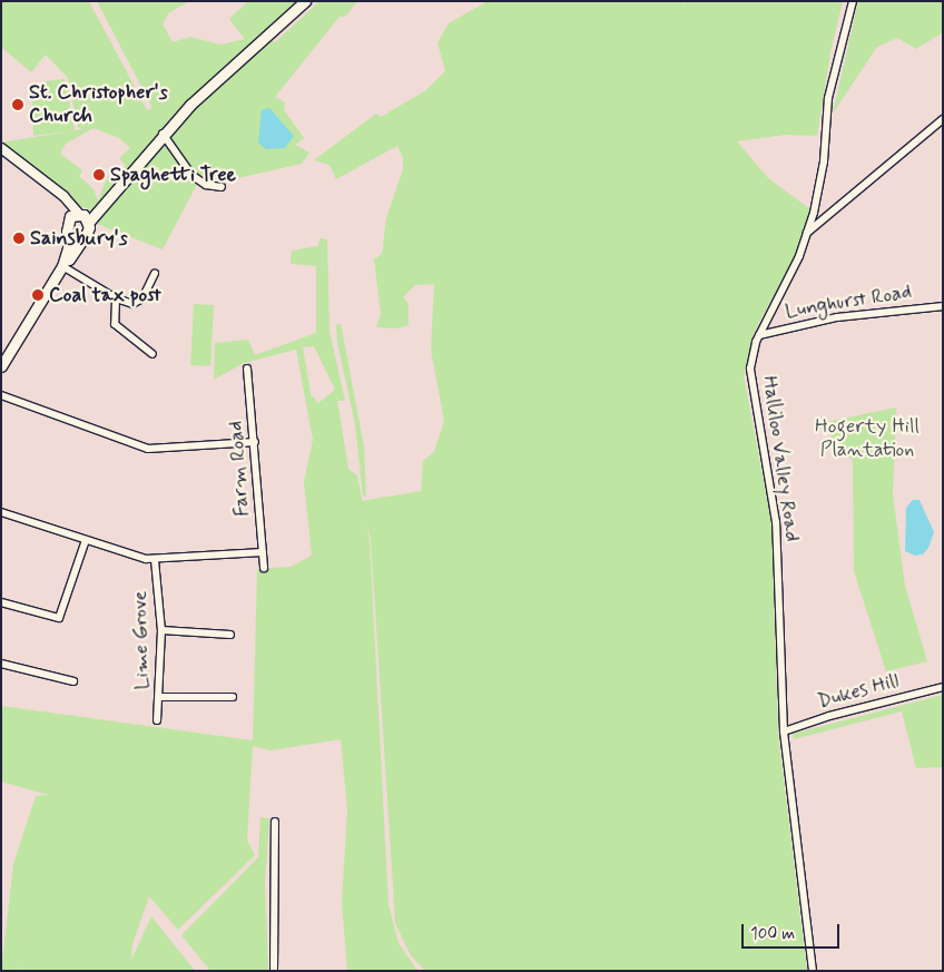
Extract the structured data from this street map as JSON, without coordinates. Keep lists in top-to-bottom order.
{
  "streets": {
    "street": [
      "Lunghurst Road",
      "Halliloo Valley Road",
      "Farm Road",
      "Lime Grove",
      "Dukes Hill"
    ]
  },
  "crossings": [
    ["Lunghurst Road", "Halliloo Valley Road"],
    ["Halliloo Valley Road", "Dukes Hill"]
  ],
  "parks": ["Hogerty Hill Plantation"],
  "places": [
    "St. Christopher's Church",
    "Spaghetti Tree",
    "Sainsbury's",
    "Coal tax post"
  ],
  "scale_bar": "100 m"
}
